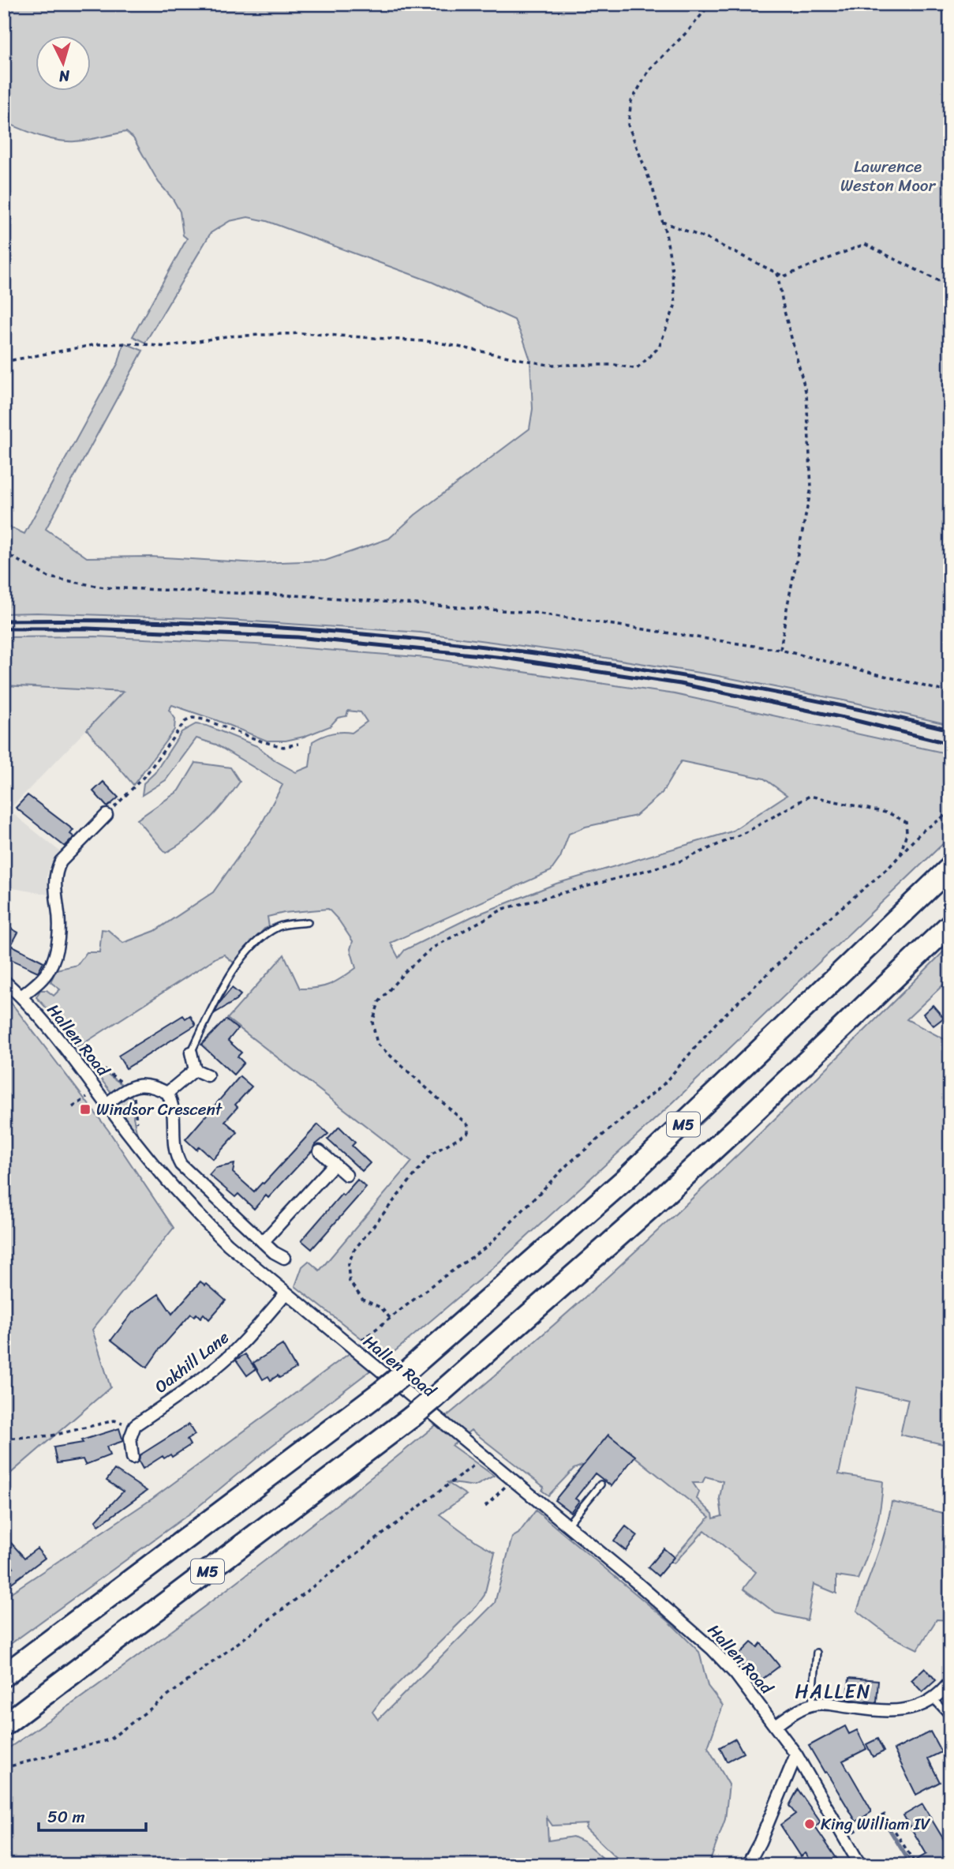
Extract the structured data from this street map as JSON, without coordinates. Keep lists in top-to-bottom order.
{
  "streets": {
    "highway": ["M5"],
    "street": ["Hallen Road", "Oakhill Lane"]
  },
  "crossings": [
    ["Hallen Road", "Oakhill Lane"]
  ],
  "districts": ["HALLEN"],
  "parks": ["Lawrence Weston Moor"],
  "places": {
    "transit": ["Windsor Crescent"],
    "other": ["King William IV"]
  },
  "scale_bar": "50 m",
  "north": "bottom"
}
